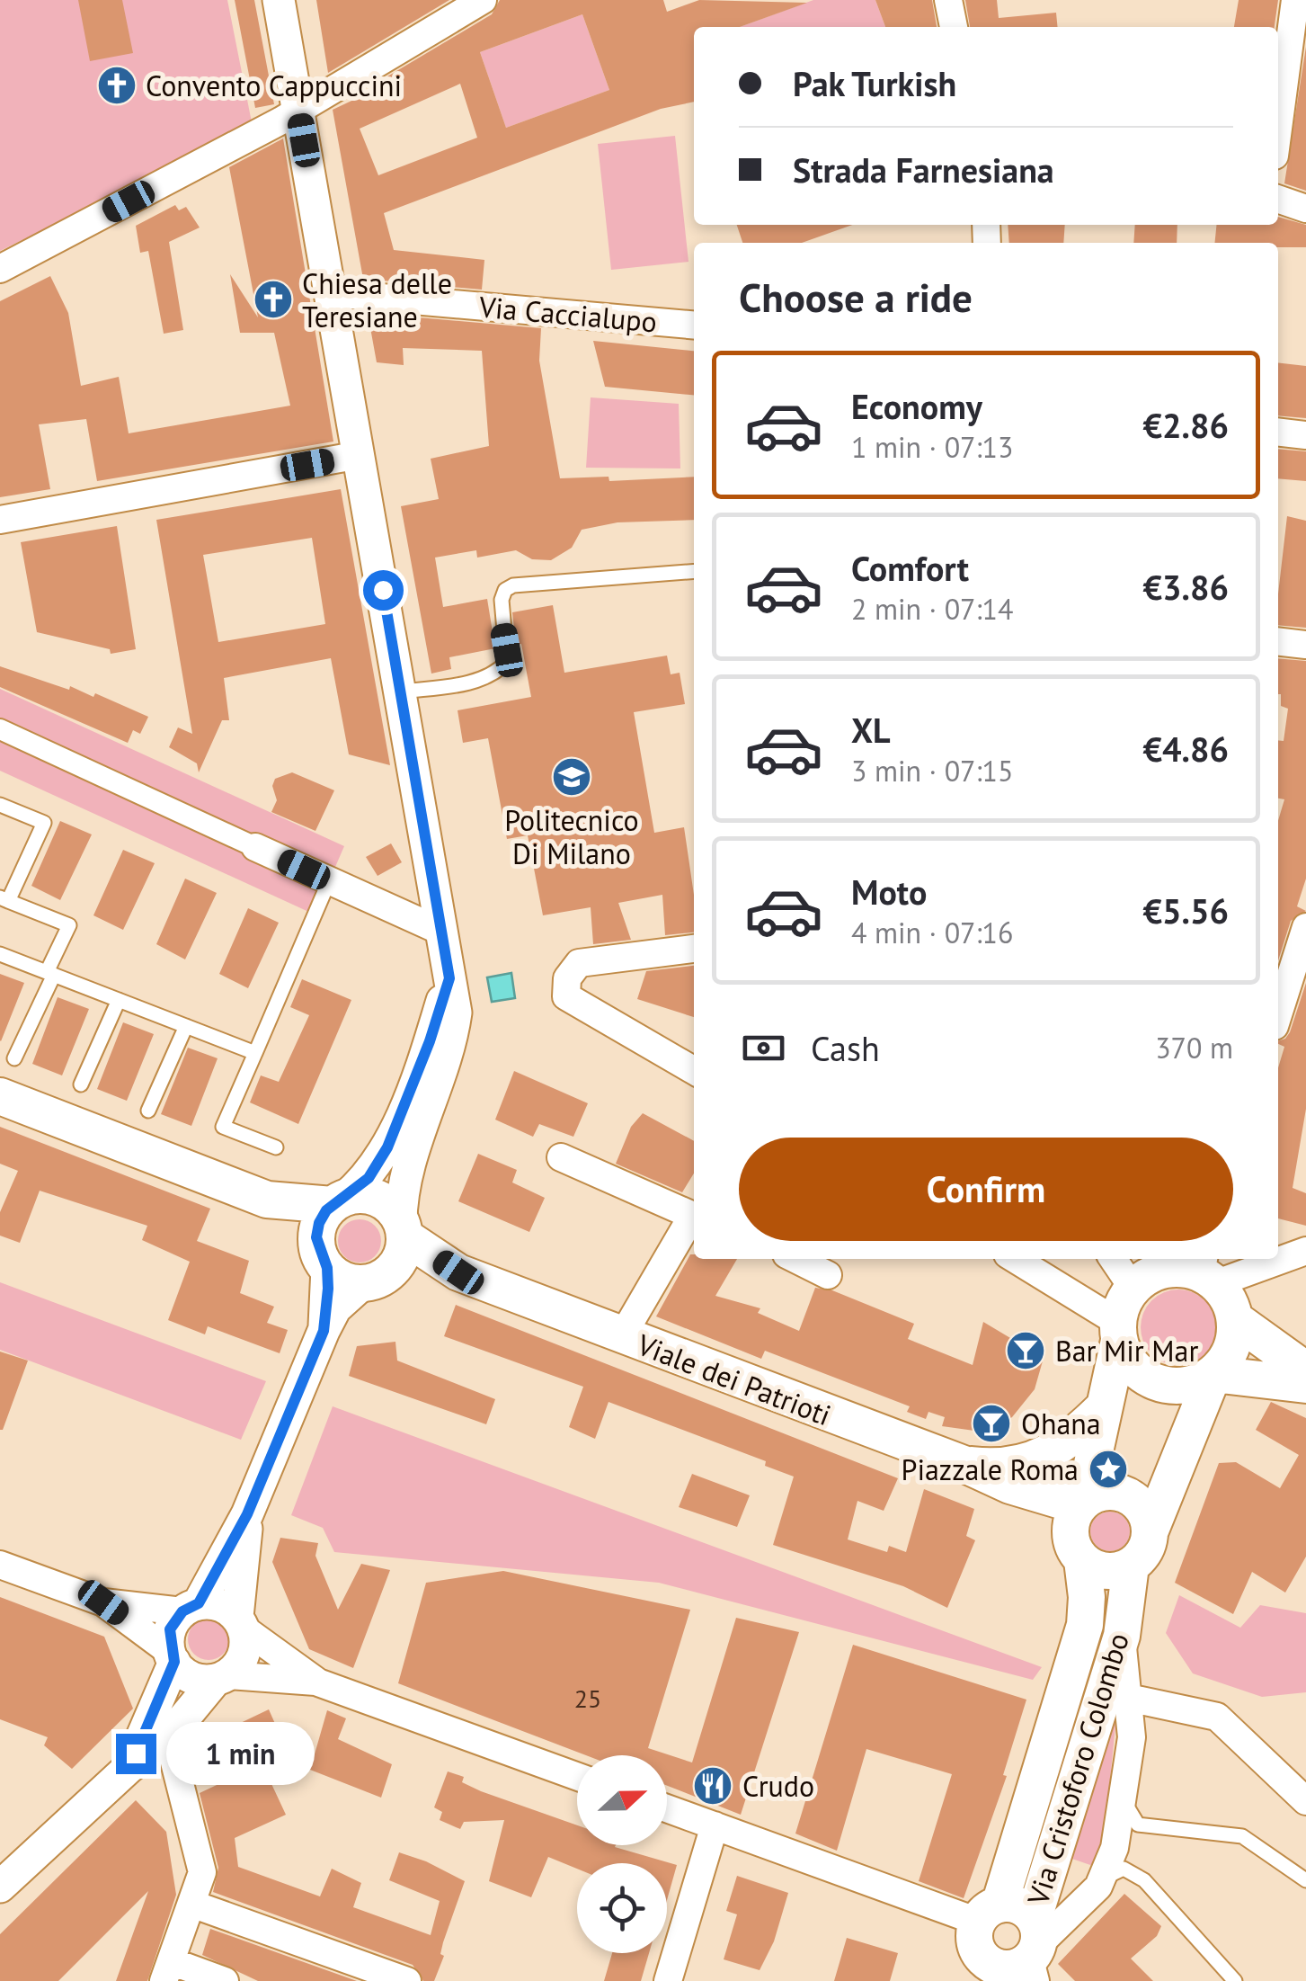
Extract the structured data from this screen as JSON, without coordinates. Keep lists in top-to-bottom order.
{
  "streets": {
    "main road": ["Viale dei Patrioti", "Via Cristoforo Colombo"],
    "street": ["Via Caccialupo"]
  },
  "crossings": [
    ["Viale dei Patrioti", "Via Cristoforo Colombo"]
  ],
  "places": {
    "church": ["Convento Cappuccini", "Chiesa delle Teresiane"],
    "school or university": ["Politecnico Di Milano"],
    "bar": ["Bar Mir Mar", "Ohana"],
    "place": ["Piazzale Roma"],
    "restaurant": ["Crudo"]
  },
  "house_numbers": ["25"],
  "north": "right",
  "page": {
    "banner": ["Pak Turkish", "Strada Farnesiana"],
    "heading": "Choose a ride",
    "list": [
      {
        "name": "Economy",
        "note": "1 min · 07:13",
        "value": "€2.86"
      },
      {
        "name": "Comfort",
        "note": "2 min · 07:14",
        "value": "€3.86"
      },
      {
        "name": "XL",
        "note": "3 min · 07:15",
        "value": "€4.86"
      },
      {
        "name": "Moto",
        "note": "4 min · 07:16",
        "value": "€5.56"
      }
    ],
    "pay": ["Cash", "370 m"],
    "buttons": "Confirm",
    "bubble": "1 min"
  }
}
